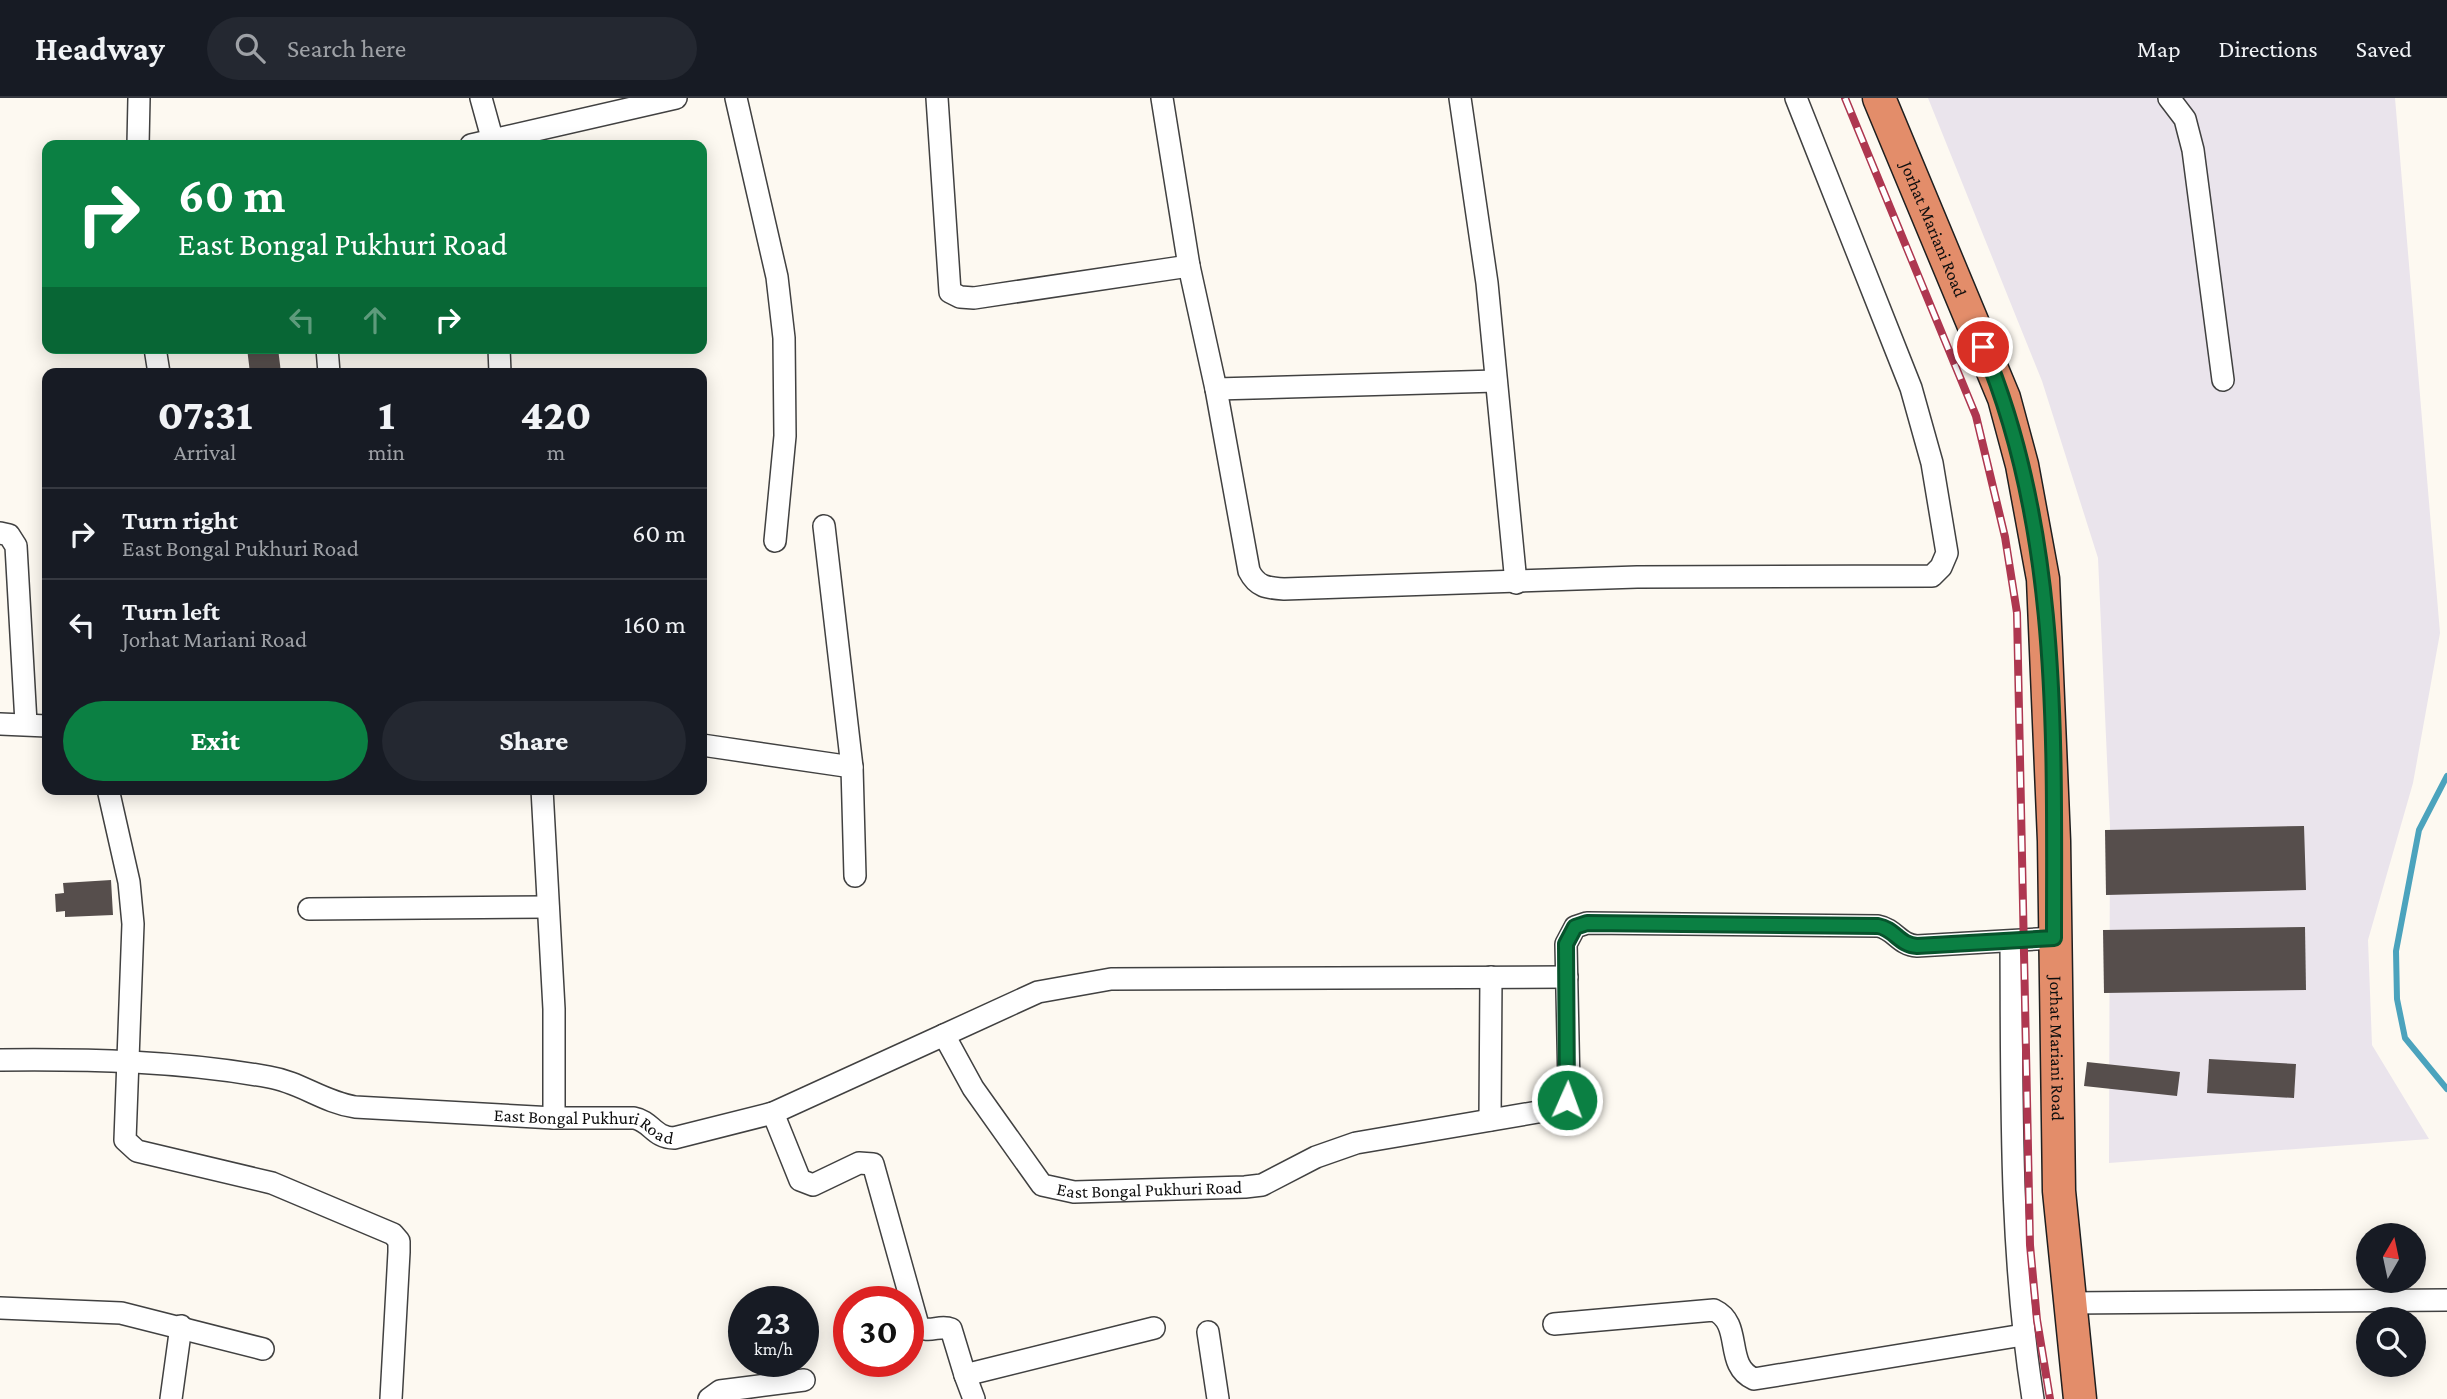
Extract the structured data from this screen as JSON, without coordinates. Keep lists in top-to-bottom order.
{
  "streets": {
    "highway": ["Jorhat Mariani Road"],
    "street": ["East Bongal Pukhuri Road"]
  },
  "crossings": [
    ["Jorhat Mariani Road", "East Bongal Pukhuri Road"]
  ],
  "north": "top",
  "page": {
    "header": "Headway",
    "search": "Search here",
    "nav": ["Map", "Directions", "Saved"],
    "turn": ["60 m", "East Bongal Pukhuri Road"],
    "eta": [
      "07:31",
      "Arrival",
      "1",
      "min",
      "420",
      "m"
    ],
    "list": [
      {
        "name": "Turn right",
        "note": "East Bongal Pukhuri Road",
        "value": "60 m"
      },
      {
        "name": "Turn left",
        "note": "Jorhat Mariani Road",
        "value": "160 m"
      }
    ],
    "buttons": ["Exit", "Share"],
    "speed": "23 km/h",
    "limit": "30"
  }
}
